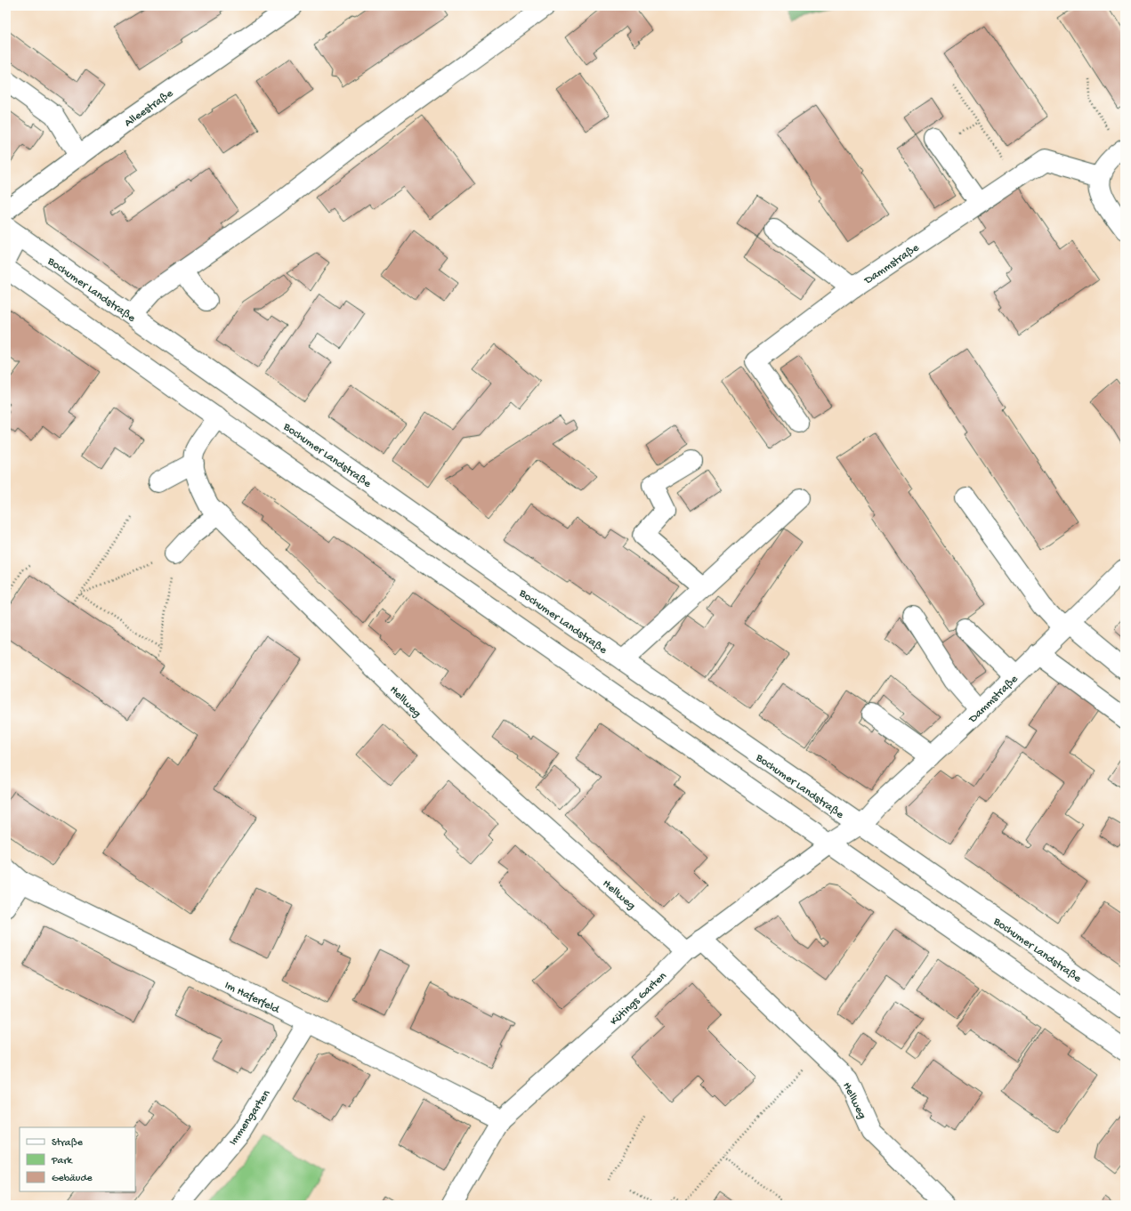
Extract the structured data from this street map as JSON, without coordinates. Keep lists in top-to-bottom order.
{
  "streets": {
    "street": [
      "Alleestraße",
      "Dammstraße",
      "Bochumer Landstraße",
      "Hellweg",
      "Im Haferfeld",
      "Kütings Garten",
      "Immengarten"
    ]
  },
  "crossings": [
    ["Dammstraße", "Bochumer Landstraße"],
    ["Dammstraße", "Kütings Garten"],
    ["Bochumer Landstraße", "Kütings Garten"],
    ["Hellweg", "Kütings Garten"],
    ["Im Haferfeld", "Kütings Garten"],
    ["Im Haferfeld", "Immengarten"]
  ],
  "legend": ["Straße", "Park", "Gebäude"]
}
